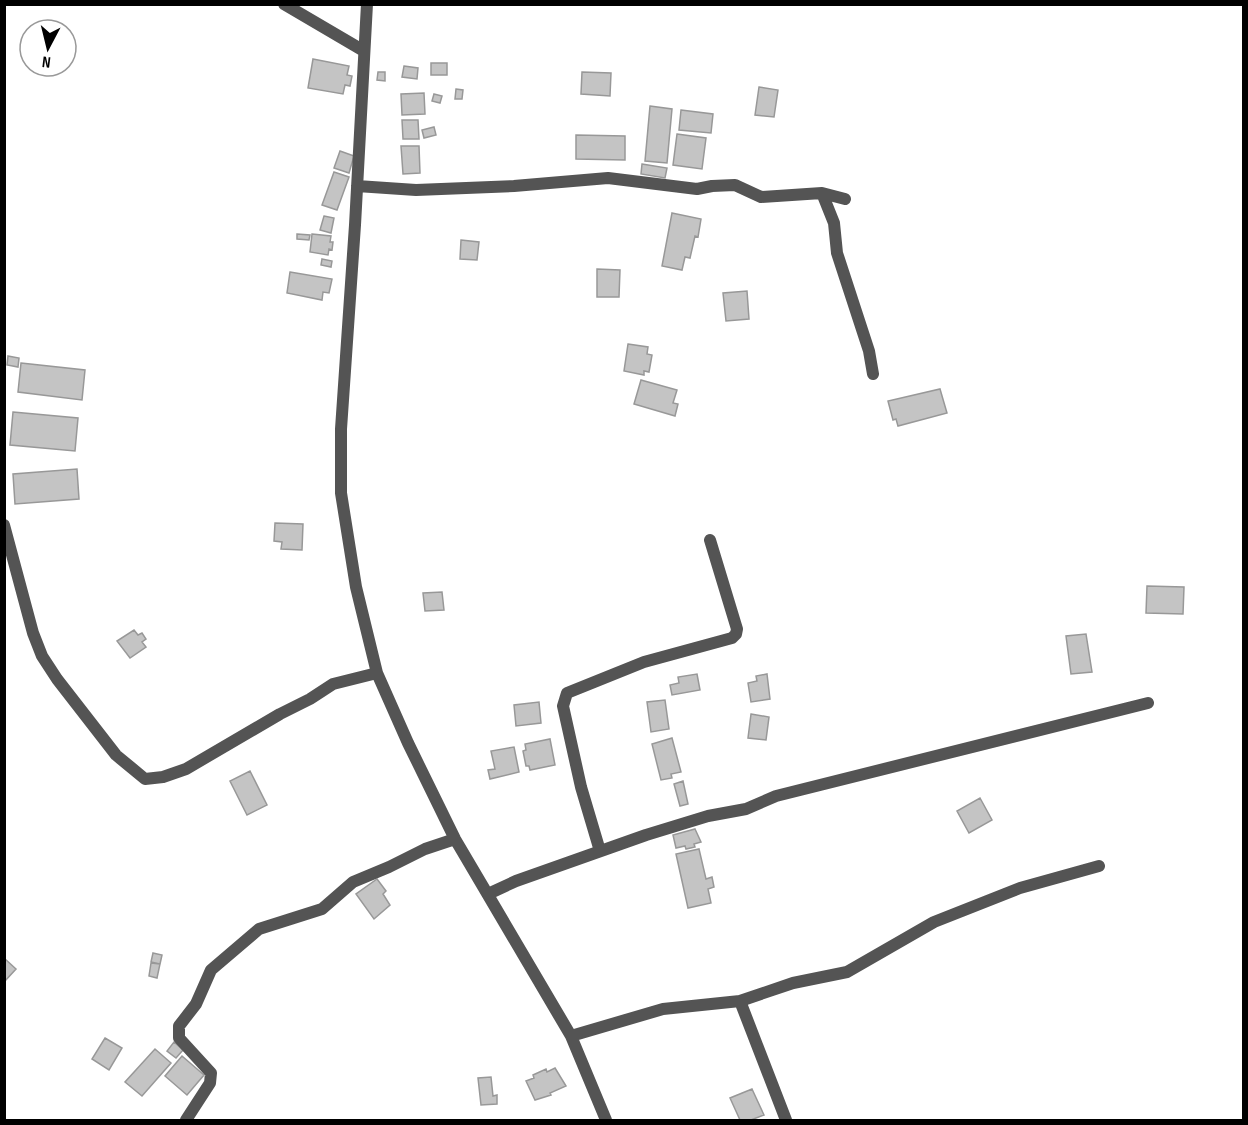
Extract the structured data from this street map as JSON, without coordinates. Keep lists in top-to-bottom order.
{
  "north": "bottom"
}
